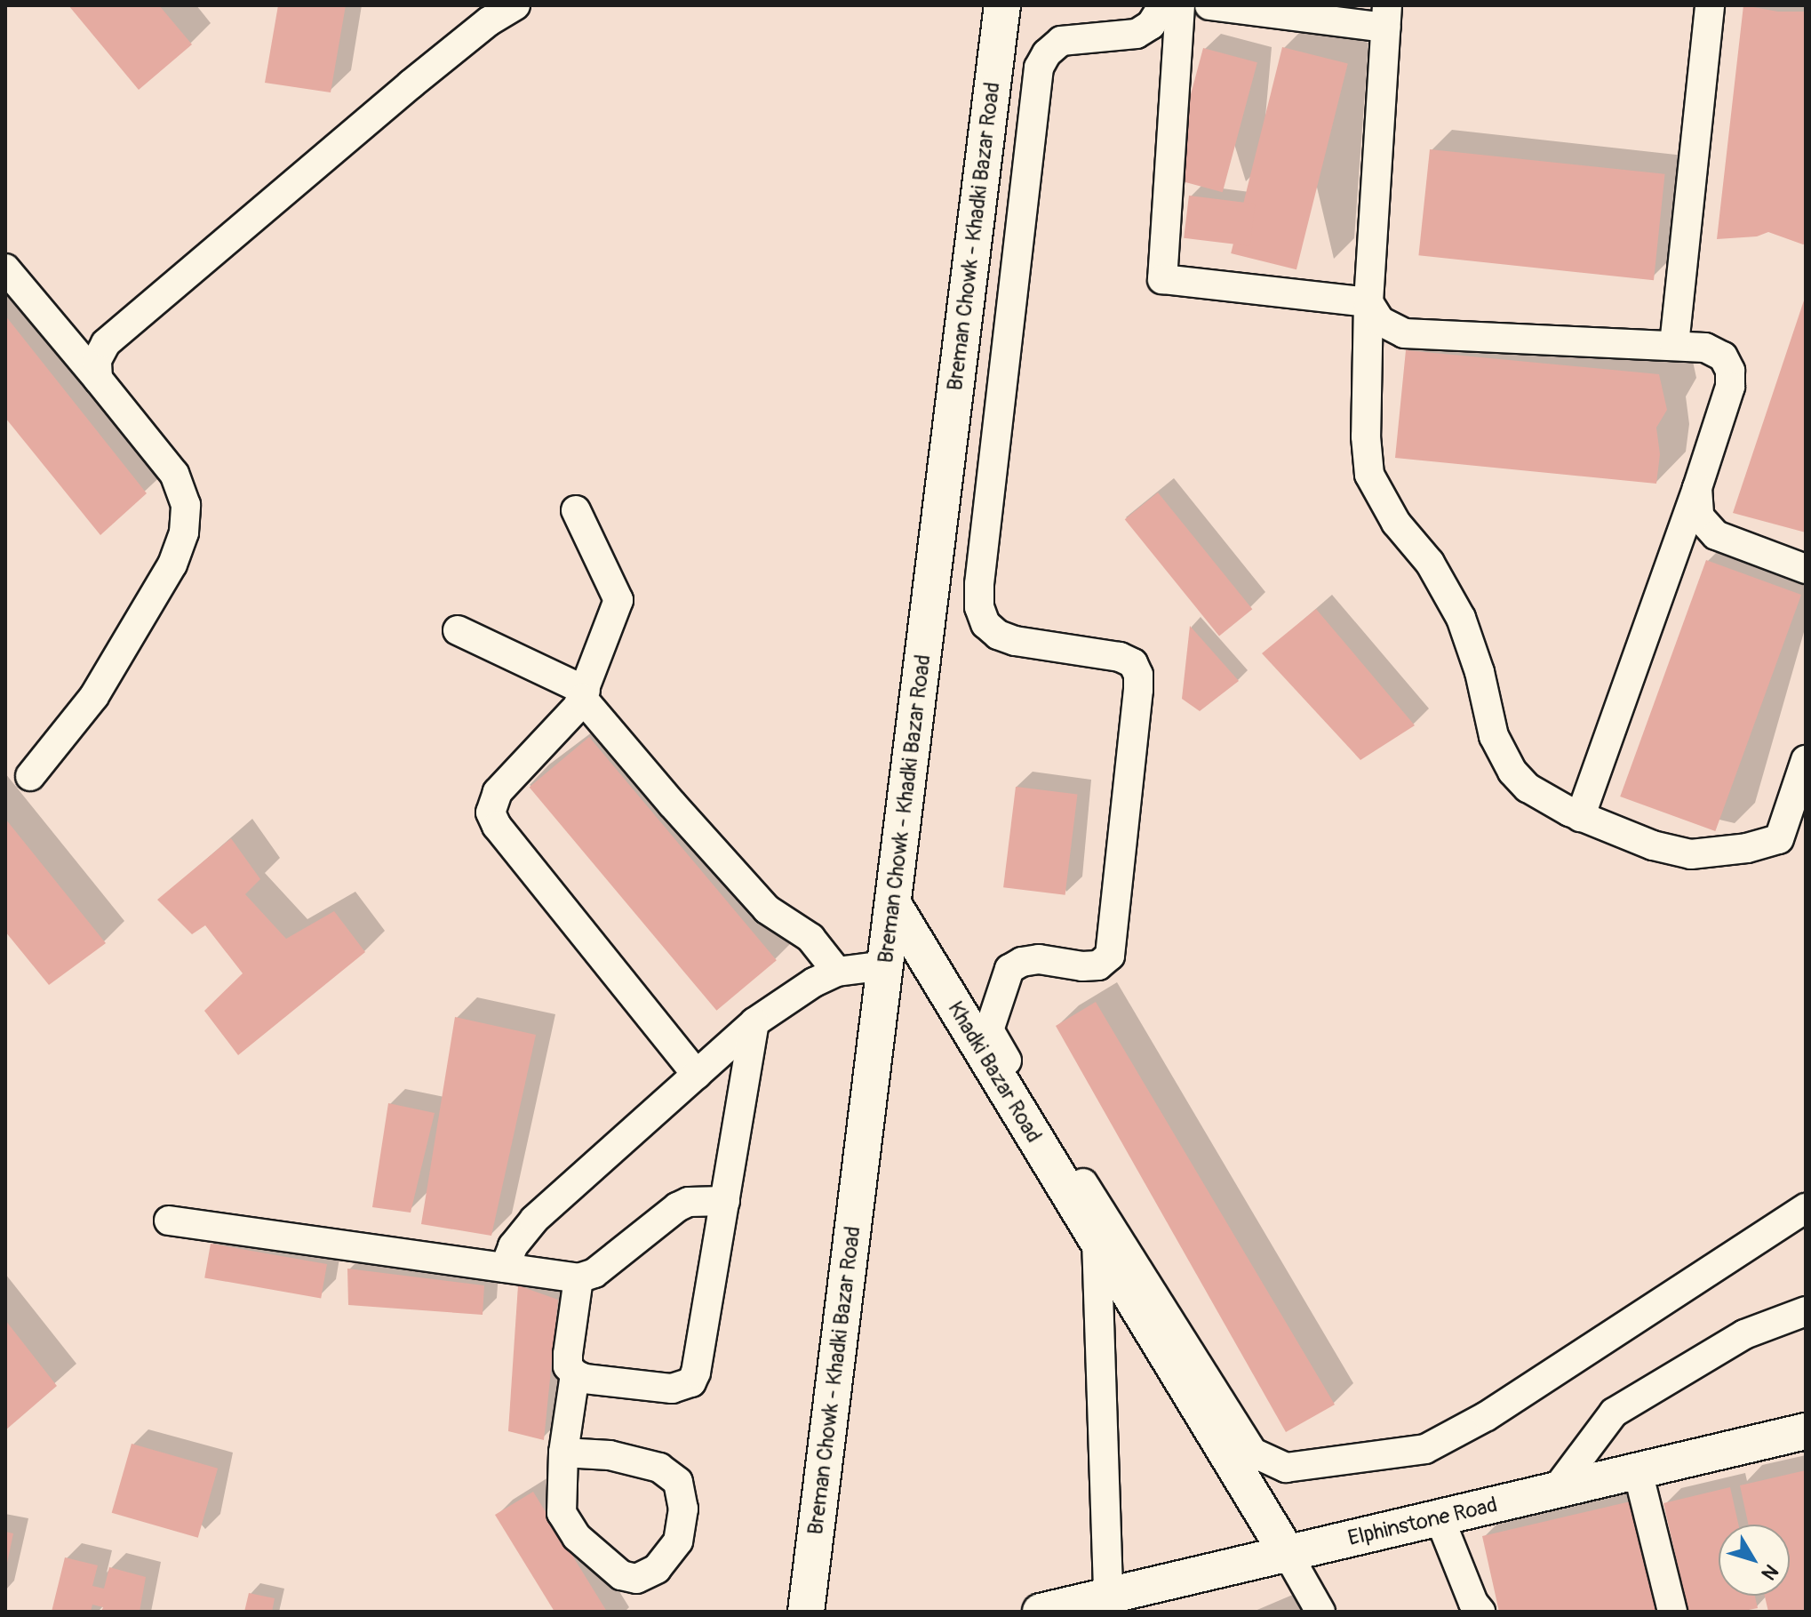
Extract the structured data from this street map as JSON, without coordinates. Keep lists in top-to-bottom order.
{
  "streets": {
    "main road": ["Breman Chowk - Khadki Bazar Road", "Khadki Bazar Road", "Elphinstone Road"]
  },
  "crossings": [
    ["Breman Chowk - Khadki Bazar Road", "Khadki Bazar Road"],
    ["Khadki Bazar Road", "Elphinstone Road"]
  ],
  "north": "bottom right"
}
